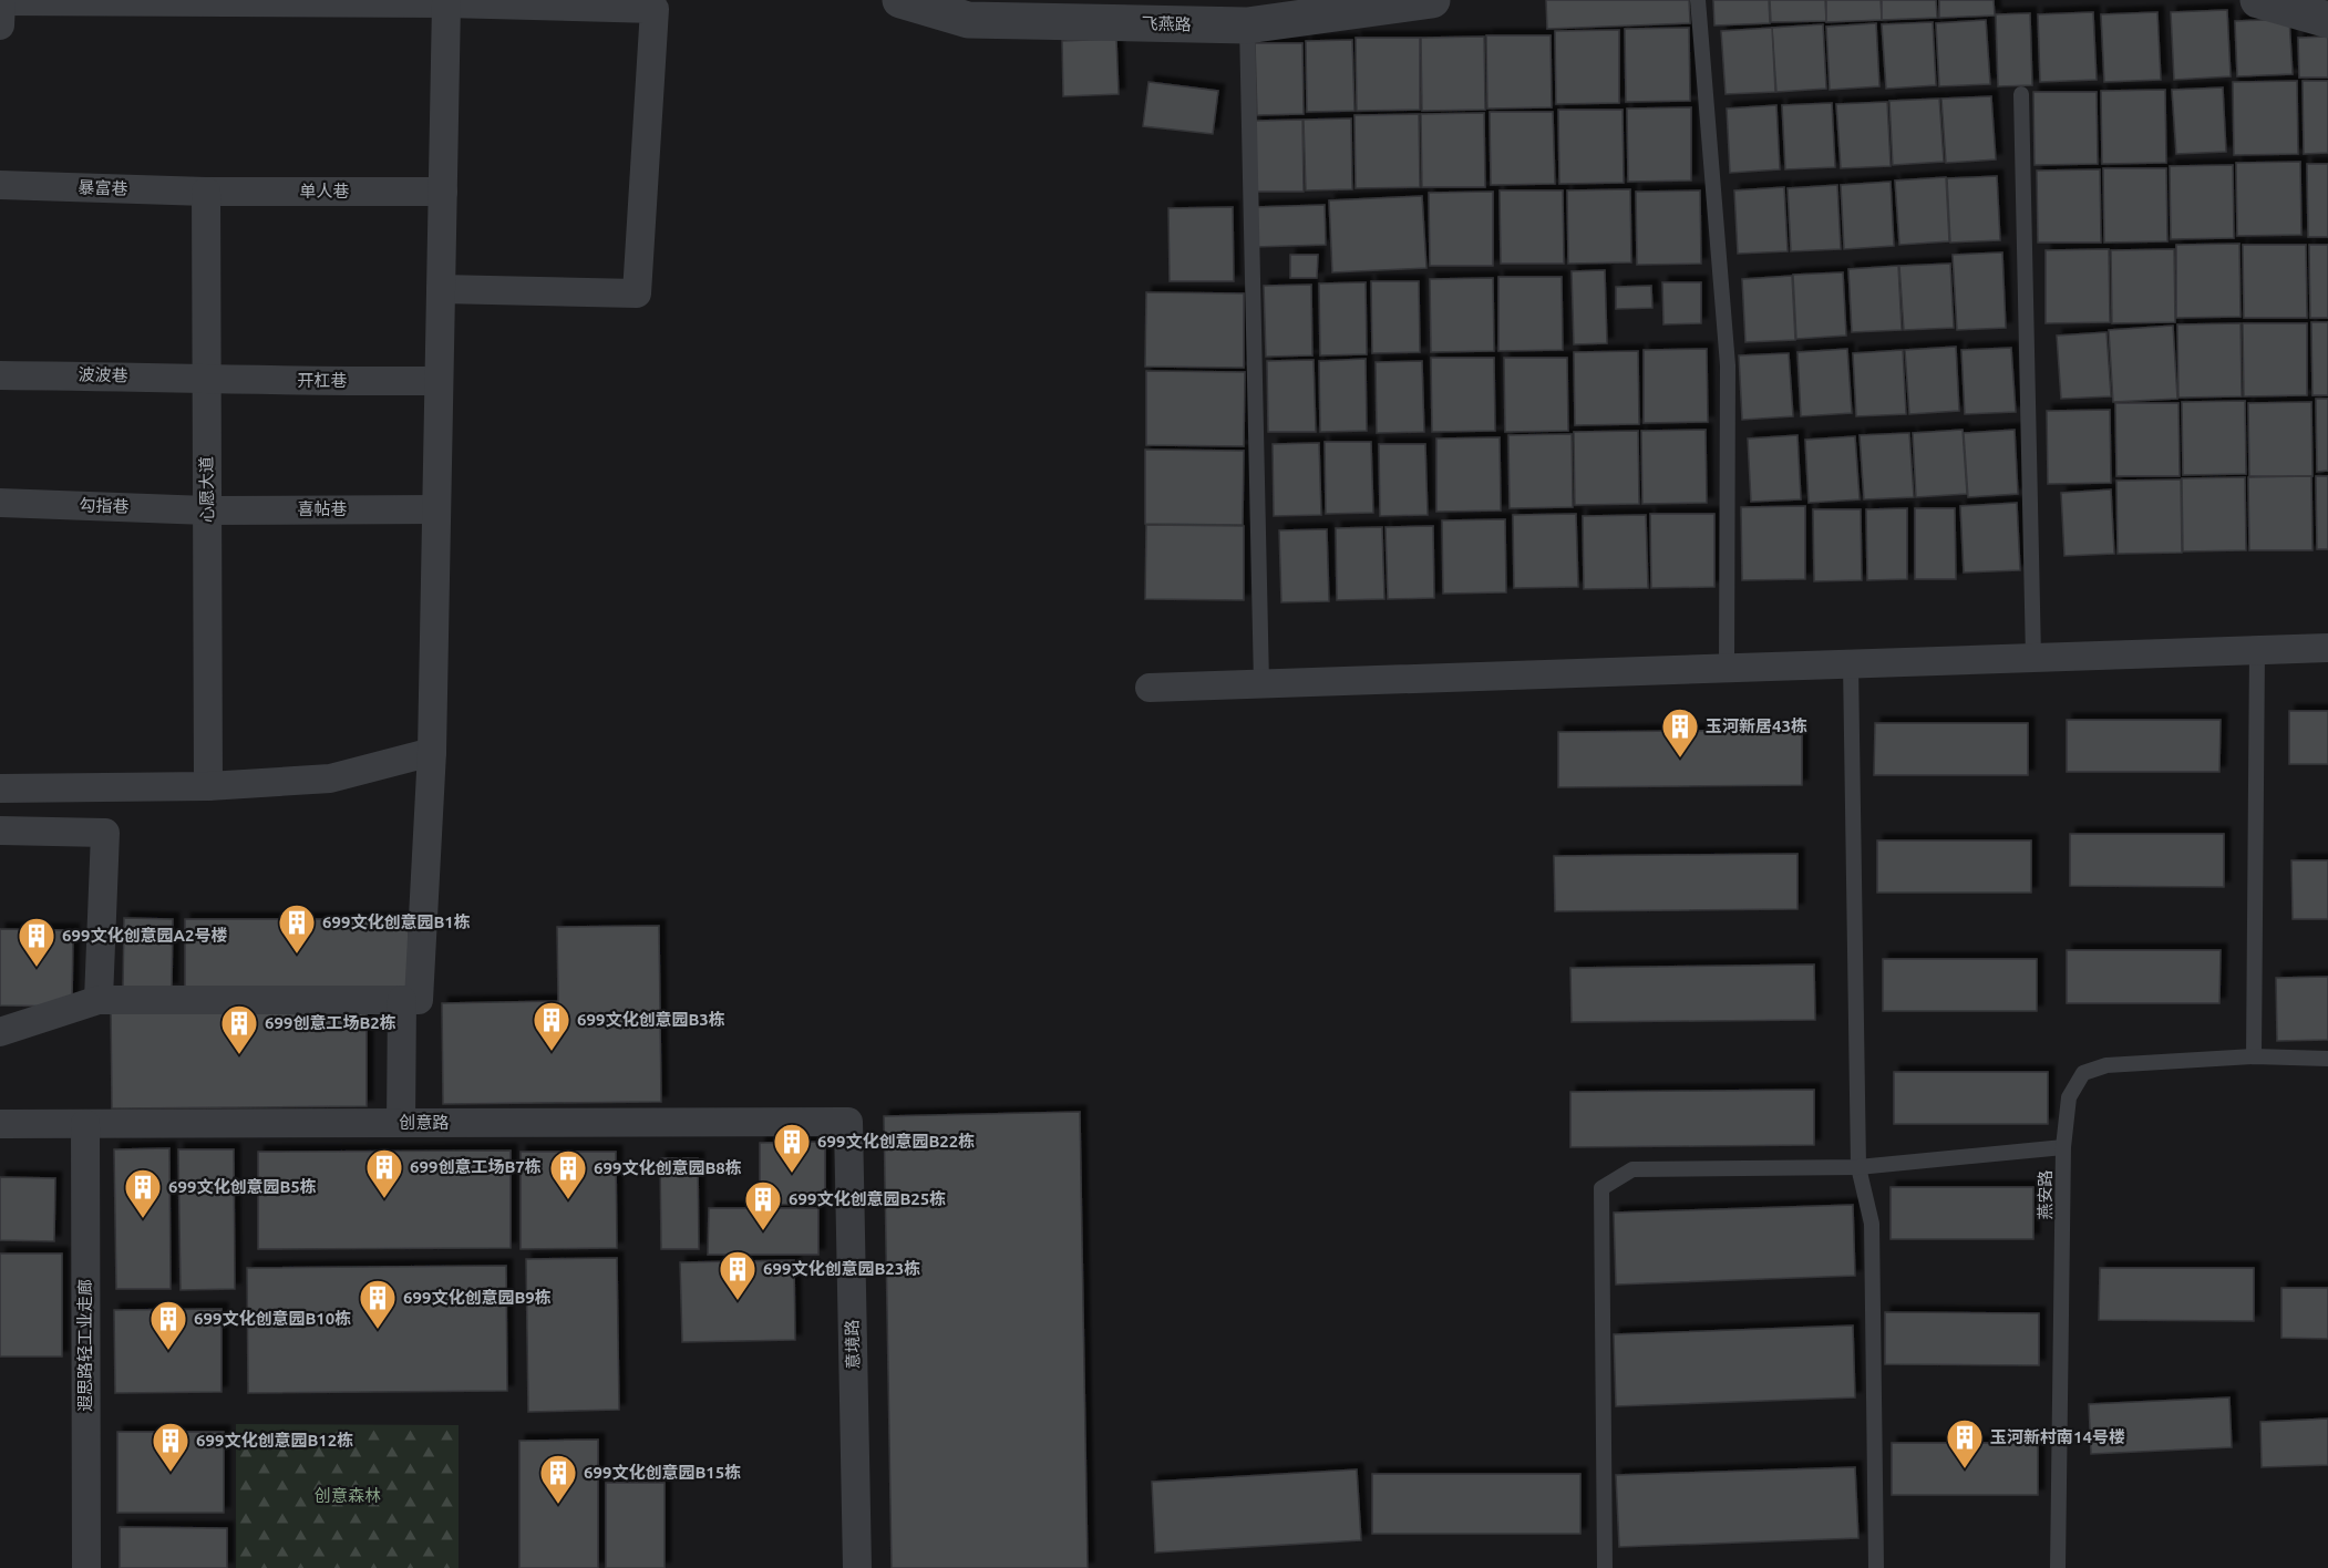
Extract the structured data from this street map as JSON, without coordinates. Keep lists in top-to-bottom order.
{
  "streets": {
    "street": [
      "飞燕路",
      "暴富巷",
      "单人巷",
      "波波巷",
      "开杠巷",
      "心愿大道",
      "勾指巷",
      "喜帖巷",
      "创意路",
      "意境路",
      "遐思路轻工业走廊"
    ],
    "lane": ["燕安路"]
  },
  "crossings": [
    ["暴富巷", "单人巷"],
    ["暴富巷", "心愿大道"],
    ["单人巷", "心愿大道"],
    ["波波巷", "开杠巷"],
    ["波波巷", "心愿大道"],
    ["开杠巷", "心愿大道"],
    ["心愿大道", "勾指巷"],
    ["心愿大道", "喜帖巷"],
    ["勾指巷", "喜帖巷"],
    ["创意路", "意境路"],
    ["创意路", "遐思路轻工业走廊"]
  ],
  "parks": ["创意森林"],
  "places": {
    "building": [
      "玉河新居43栋",
      "699文化创意园B1栋",
      "699文化创意园A2号楼",
      "699文化创意园B3栋",
      "699创意工场B2栋",
      "699文化创意园B22栋",
      "699创意工场B7栋",
      "699文化创意园B8栋",
      "699文化创意园B5栋",
      "699文化创意园B25栋",
      "699文化创意园B23栋",
      "699文化创意园B9栋",
      "699文化创意园B10栋",
      "玉河新村南14号楼",
      "699文化创意园B12栋",
      "699文化创意园B15栋"
    ]
  }
}
